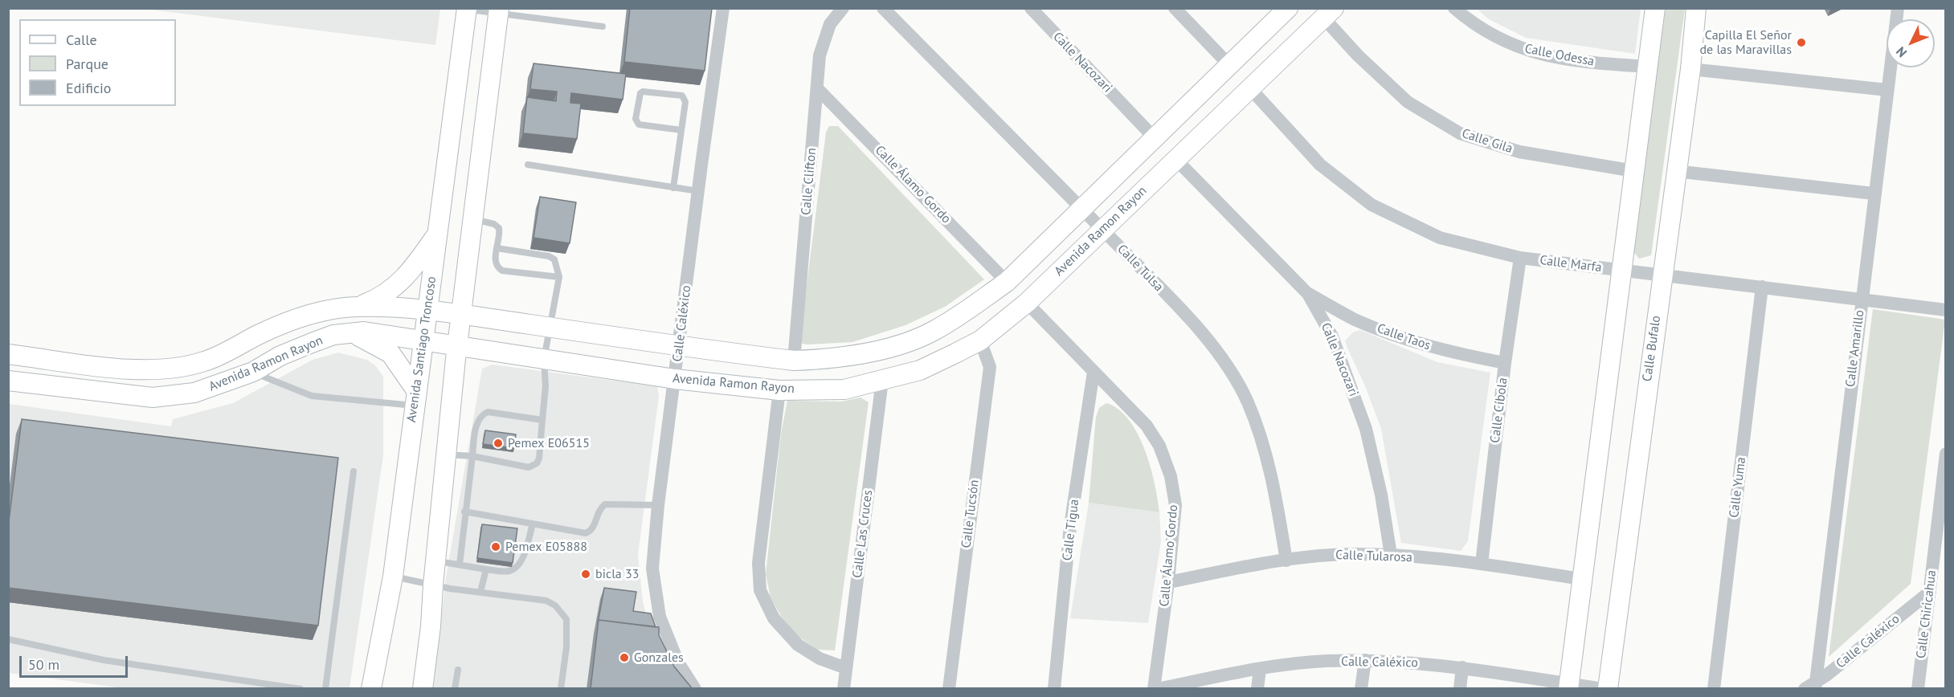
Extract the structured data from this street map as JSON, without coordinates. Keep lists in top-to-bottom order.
{
  "streets": {
    "main road": ["Avenida Ramon Rayon", "Calle Bufalo", "Avenida Santiago Troncoso"],
    "street": [
      "Calle Odessa",
      "Calle Nacozari",
      "Calle Gila",
      "Calle Clifton",
      "Calle Álamo Gordo",
      "Calle Marfa",
      "Calle Tulsa",
      "Calle Caléxico",
      "Calle Taos",
      "Calle Amarillo",
      "Calle Cíbola",
      "Calle Yuma",
      "Calle Tucsón",
      "Calle Tigua",
      "Calle Las Cruces",
      "Calle Tularosa",
      "Calle Chiricahua"
    ]
  },
  "crossings": [
    ["Calle Nacozari", "Avenida Ramon Rayon"],
    ["Calle Nacozari", "Calle Taos"],
    ["Calle Nacozari", "Calle Tularosa"],
    ["Calle Gila", "Avenida Ramon Rayon"],
    ["Calle Clifton", "Calle Álamo Gordo"],
    ["Calle Clifton", "Avenida Ramon Rayon"],
    ["Calle Álamo Gordo", "Avenida Ramon Rayon"],
    ["Calle Álamo Gordo", "Calle Tigua"],
    ["Calle Álamo Gordo", "Calle Tularosa"],
    ["Avenida Ramon Rayon", "Calle Marfa"],
    ["Avenida Ramon Rayon", "Calle Tulsa"],
    ["Avenida Ramon Rayon", "Calle Caléxico"],
    ["Avenida Ramon Rayon", "Avenida Santiago Troncoso"],
    ["Avenida Ramon Rayon", "Calle Tucsón"],
    ["Avenida Ramon Rayon", "Calle Las Cruces"],
    ["Calle Marfa", "Calle Bufalo"],
    ["Calle Marfa", "Calle Amarillo"],
    ["Calle Marfa", "Calle Cíbola"],
    ["Calle Marfa", "Calle Yuma"],
    ["Calle Tulsa", "Calle Tularosa"],
    ["Calle Caléxico", "Calle Amarillo"],
    ["Calle Caléxico", "Calle Chiricahua"],
    ["Calle Taos", "Calle Cíbola"],
    ["Calle Cíbola", "Calle Tularosa"]
  ],
  "places": [
    "Capilla El Señor de las Maravillas",
    "Pemex E06515",
    "Pemex E05888",
    "bicla 33",
    "Gonzales"
  ],
  "legend": ["Calle", "Parque", "Edificio"],
  "scale_bar": "50 m",
  "north": "bottom left"
}
